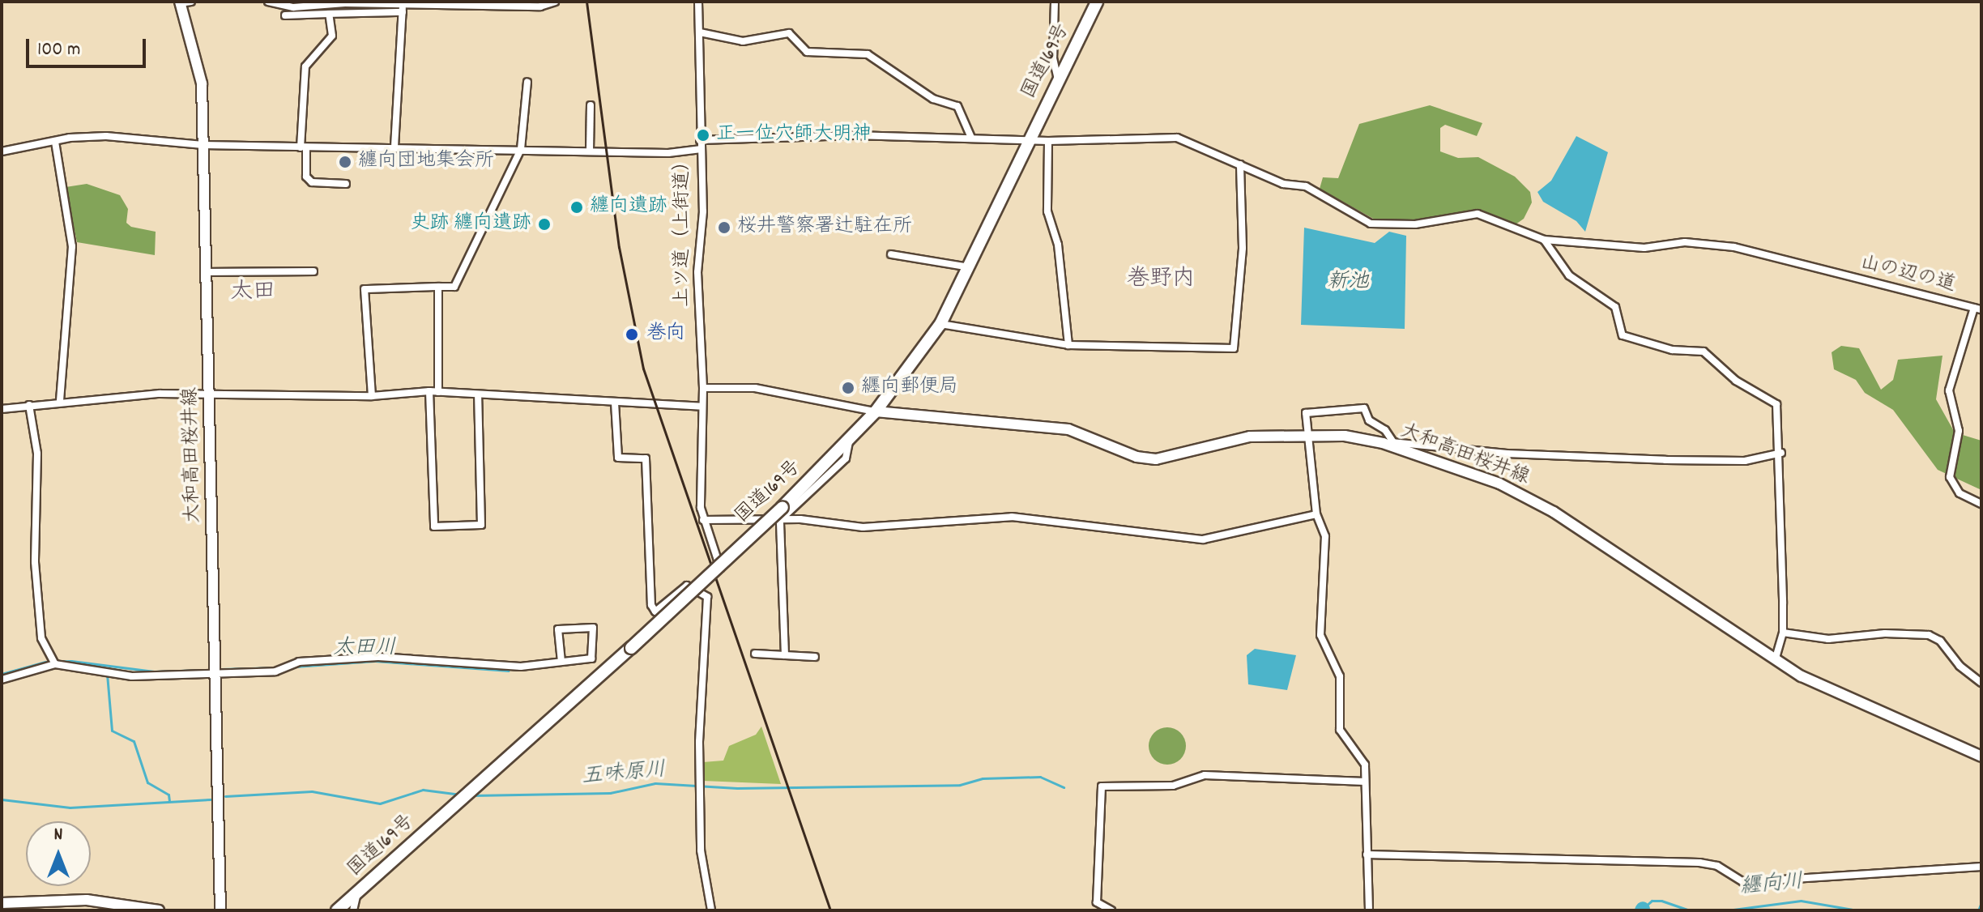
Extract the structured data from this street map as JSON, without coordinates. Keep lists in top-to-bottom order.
{
  "streets": {
    "highway": ["国道169号"],
    "main road": ["大和高田桜井線"],
    "street": ["上ツ道（上街道）", "山の辺の道"]
  },
  "crossings": [
    ["国道169号", "山の辺の道"],
    ["国道169号", "大和高田桜井線"],
    ["上ツ道（上街道）", "山の辺の道"]
  ],
  "districts": ["巻野内", "太田"],
  "water": [
    "新池",
    "太田川",
    "五味原川",
    "纒向川"
  ],
  "places": [
    "正一位穴師大明神",
    "纏向団地集会所",
    "纏向遺跡",
    "史跡 纏向遺跡",
    "桜井警察署辻駐在所",
    "巻向",
    "纒向郵便局"
  ],
  "scale_bar": "100 m",
  "north": "top"
}
